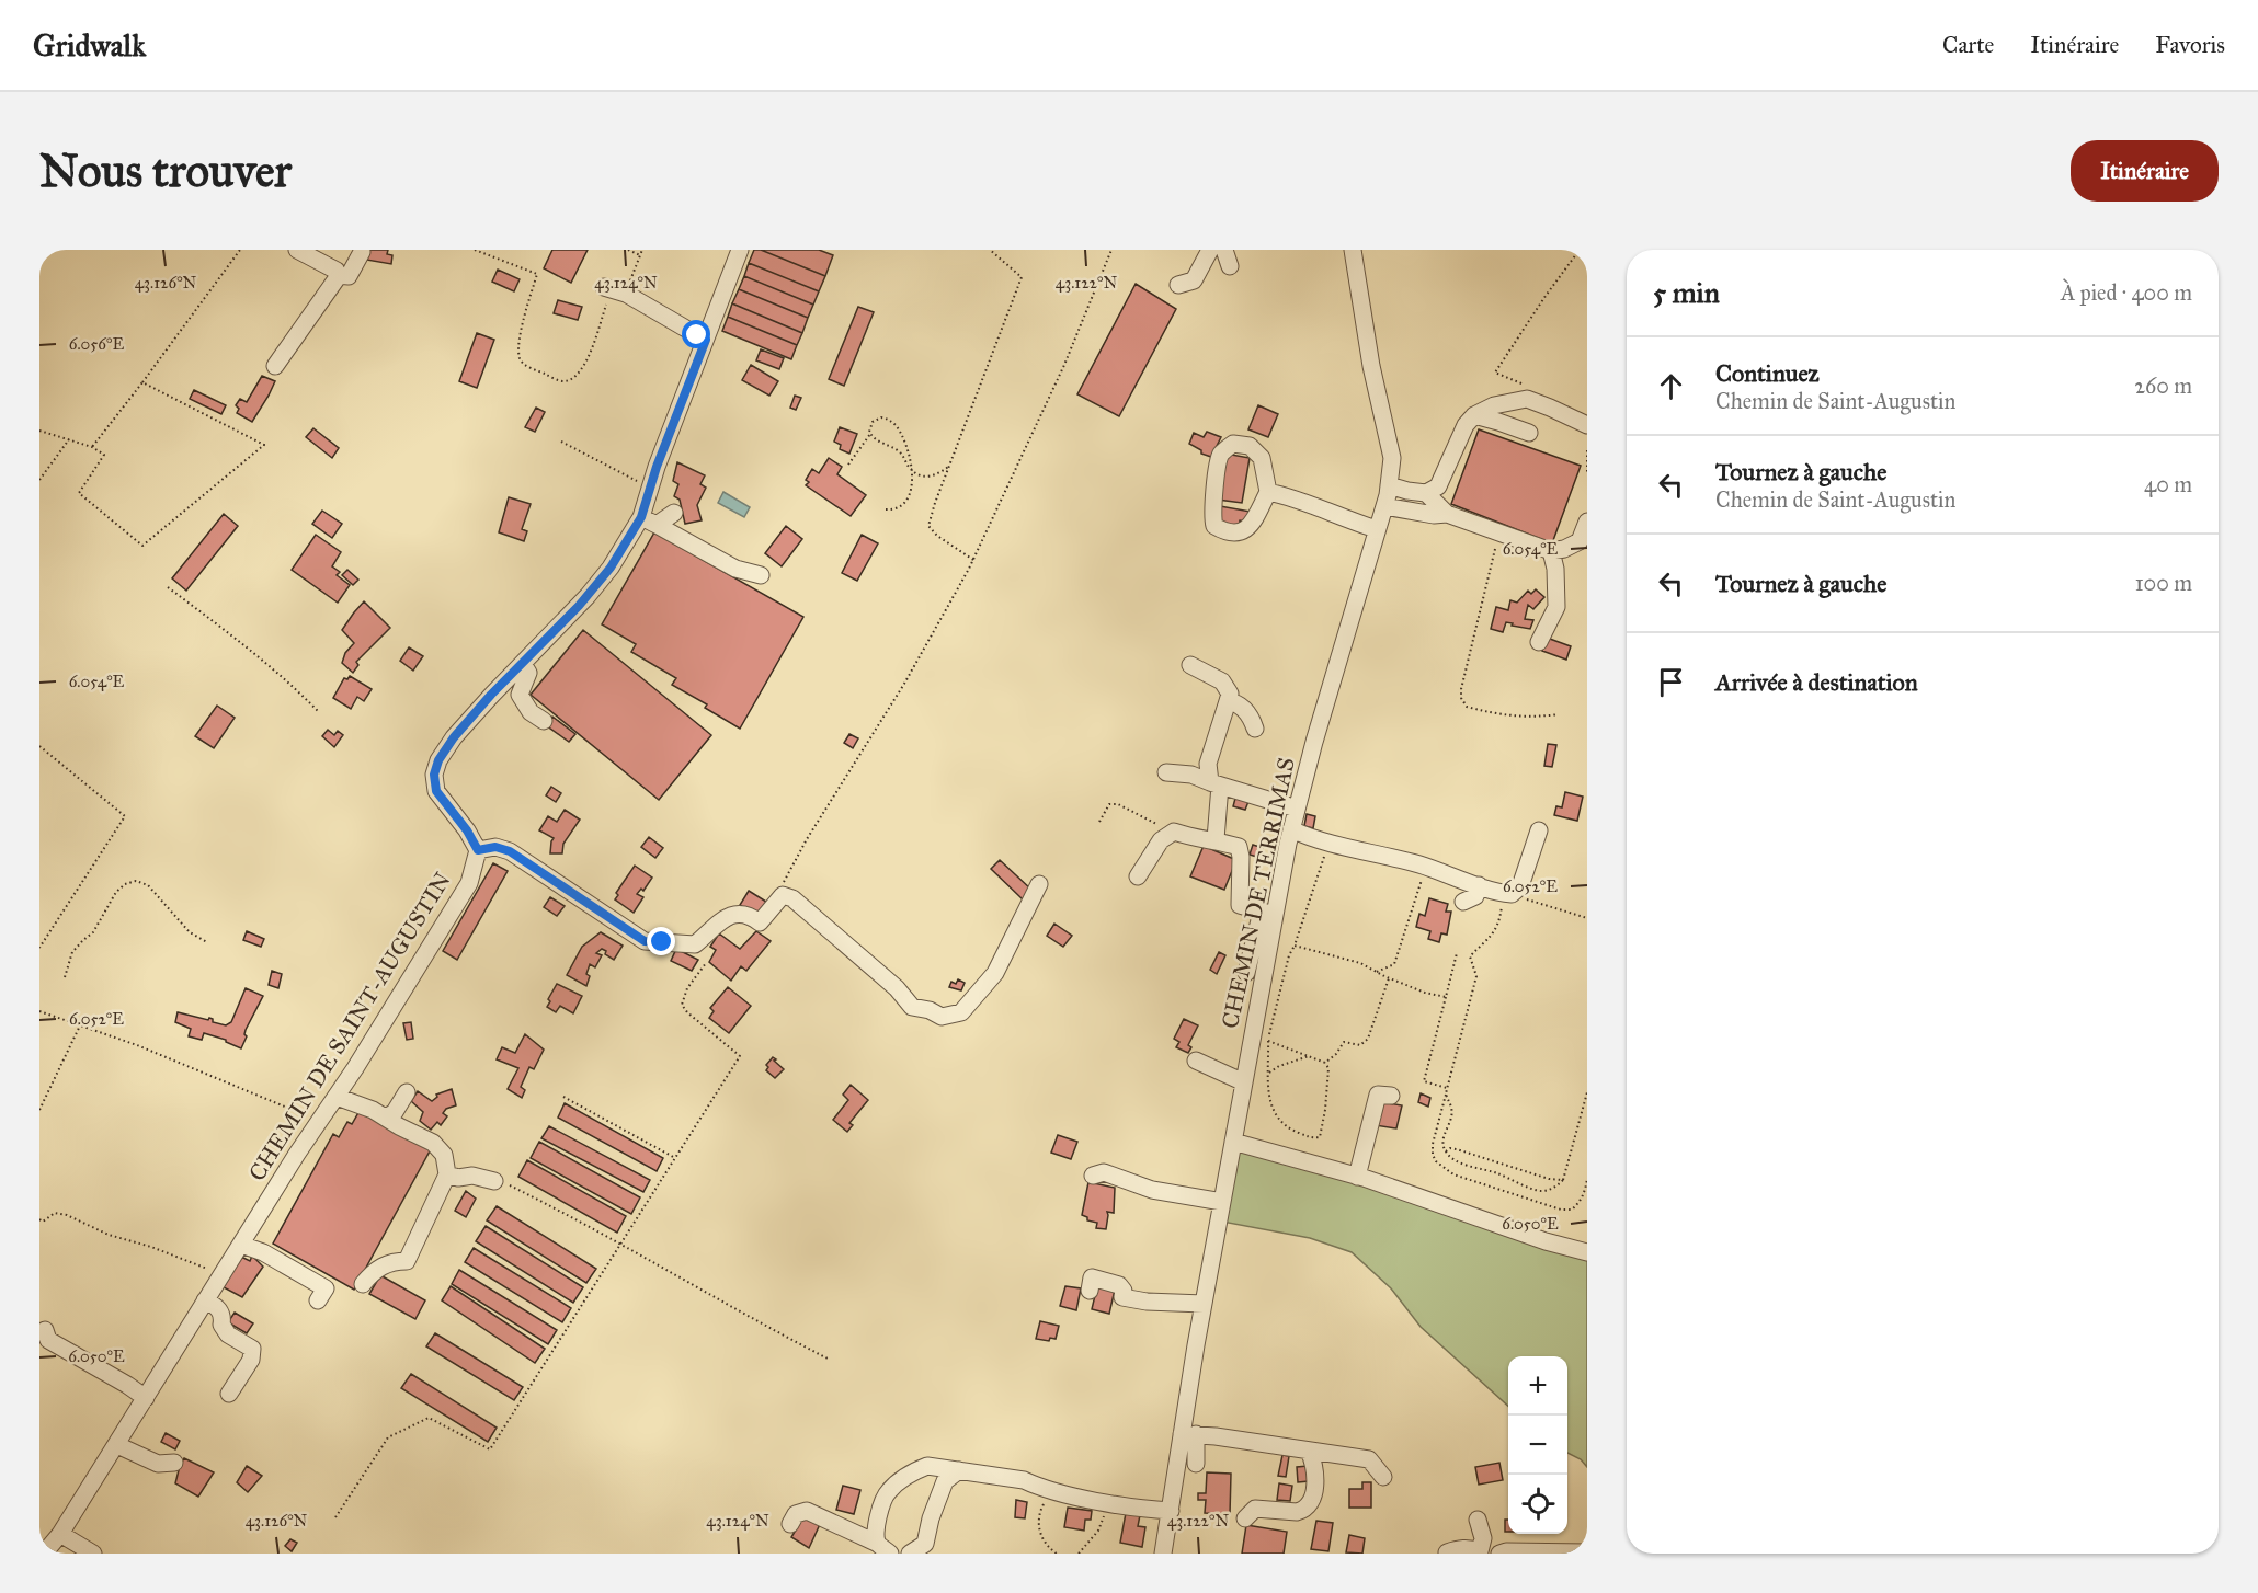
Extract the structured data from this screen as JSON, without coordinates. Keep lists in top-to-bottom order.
{
  "streets": {
    "street": ["CHEMIN DE TERRIMAS", "CHEMIN DE SAINT-AUGUSTIN"]
  },
  "page": {
    "header": "Gridwalk",
    "nav": ["Carte", "Itinéraire", "Favoris"],
    "buttons": "Itinéraire",
    "title": "Nous trouver",
    "heading": ["5 min", "À pied · 400 m"],
    "list": [
      ["Continuez", "Chemin de Saint-Augustin", "260 m"],
      ["Tournez à gauche", "Chemin de Saint-Augustin", "40 m"],
      ["Tournez à gauche", "100 m"],
      "Arrivée à destination"
    ],
    "map_buttons": ["+", "−"]
  },
  "coordinates": [
    "43.126°N",
    "43.124°N",
    "43.122°N",
    "6.056°E",
    "6.054°E",
    "6.052°E",
    "6.050°E"
  ]
}
